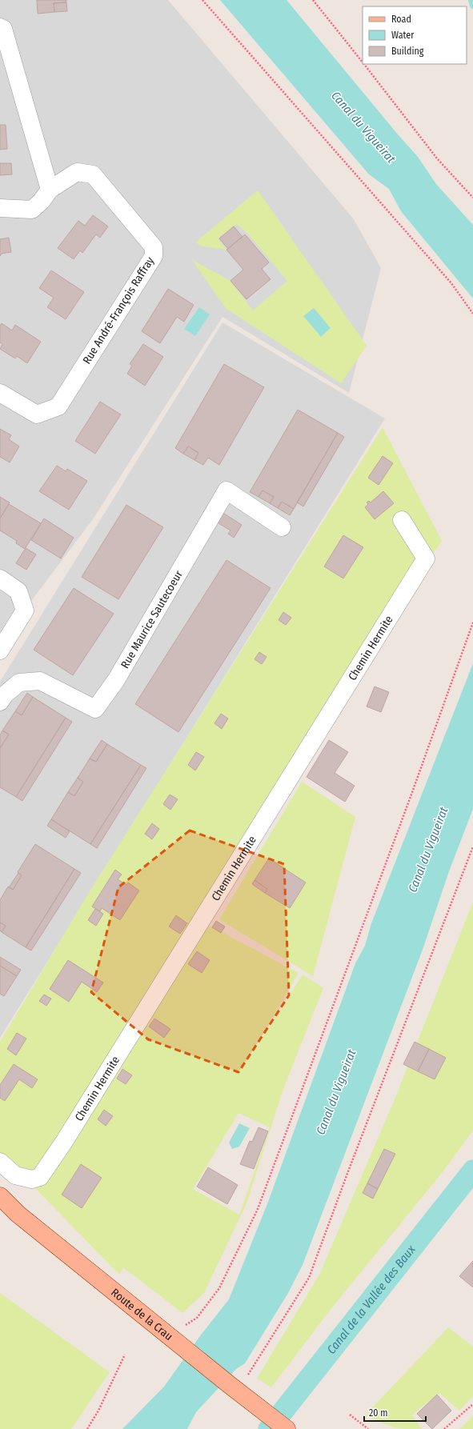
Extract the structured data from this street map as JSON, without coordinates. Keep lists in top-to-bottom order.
{
  "streets": {
    "main road": ["Route de la Crau"],
    "street": ["Rue André-François Raffray", "Rue Maurice Sautecoeur", "Chemin Hermite"]
  },
  "water": ["Canal du Vigueirat", "Canal de la Vallée des Baux"],
  "legend": ["Road", "Water", "Building"],
  "scale_bar": "20 m"
}
